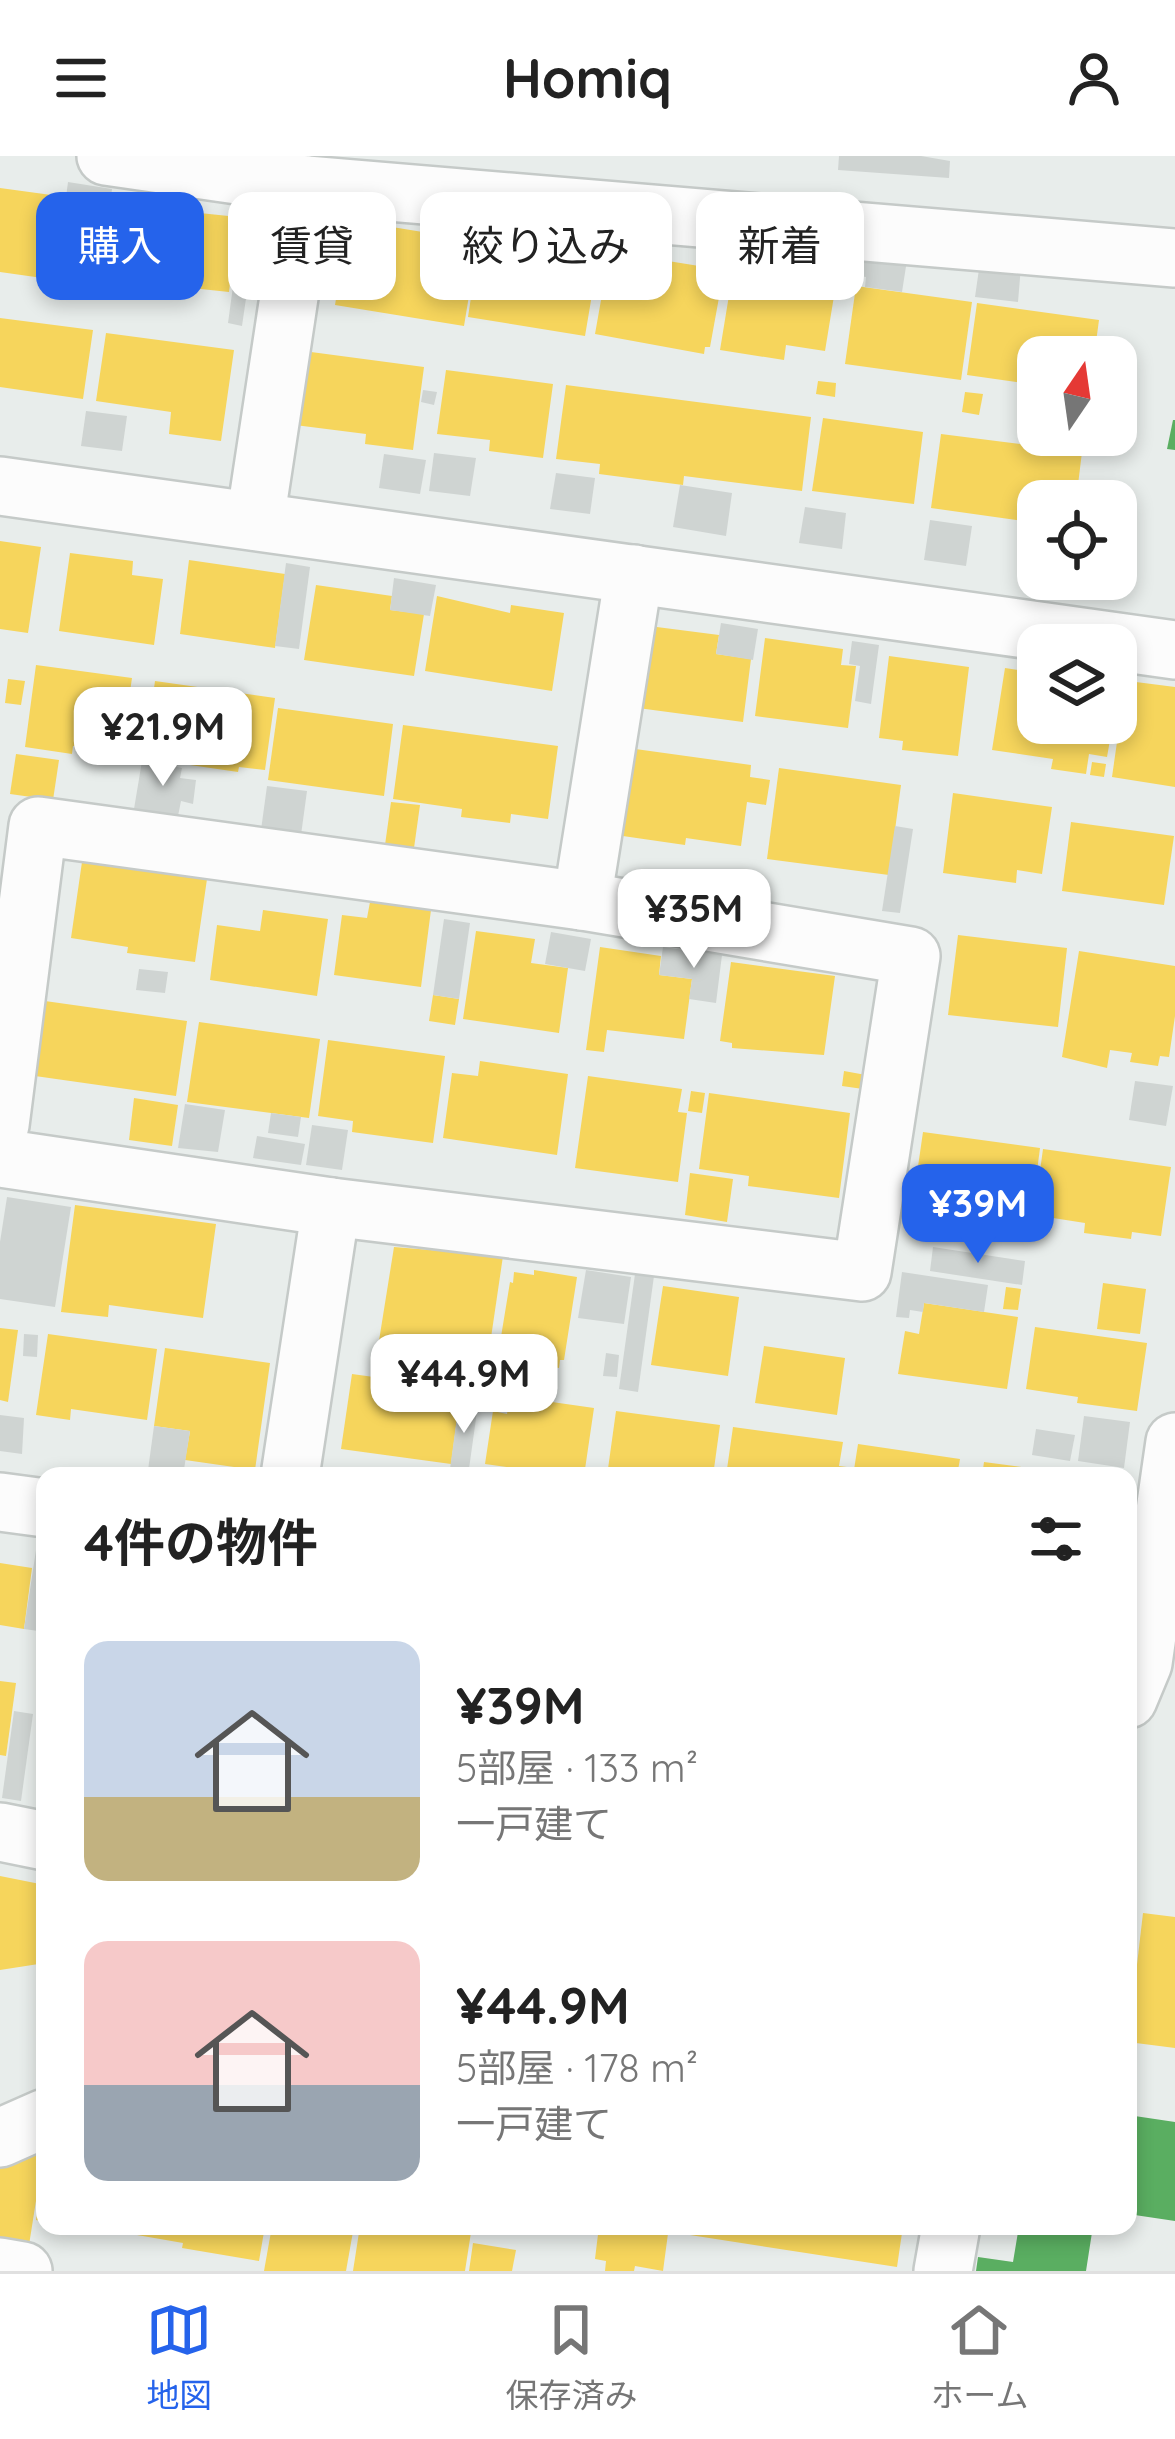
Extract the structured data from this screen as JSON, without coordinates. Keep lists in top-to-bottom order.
{
  "north": "top",
  "page": {
    "header": "Homiq",
    "chip": [
      "購入",
      "賃貸",
      "絞り込み",
      "新着"
    ],
    "price": [
      "¥21.9M",
      "¥35M",
      "¥39M",
      "¥44.9M"
    ],
    "heading": "4件の物件",
    "list": [
      {
        "name": "¥39M",
        "note": "5部屋 · 133 m² · 一戸建て"
      },
      {
        "name": "¥44.9M",
        "note": "5部屋 · 178 m² · 一戸建て"
      }
    ],
    "tabs": ["地図", "保存済み", "ホーム"]
  }
}
